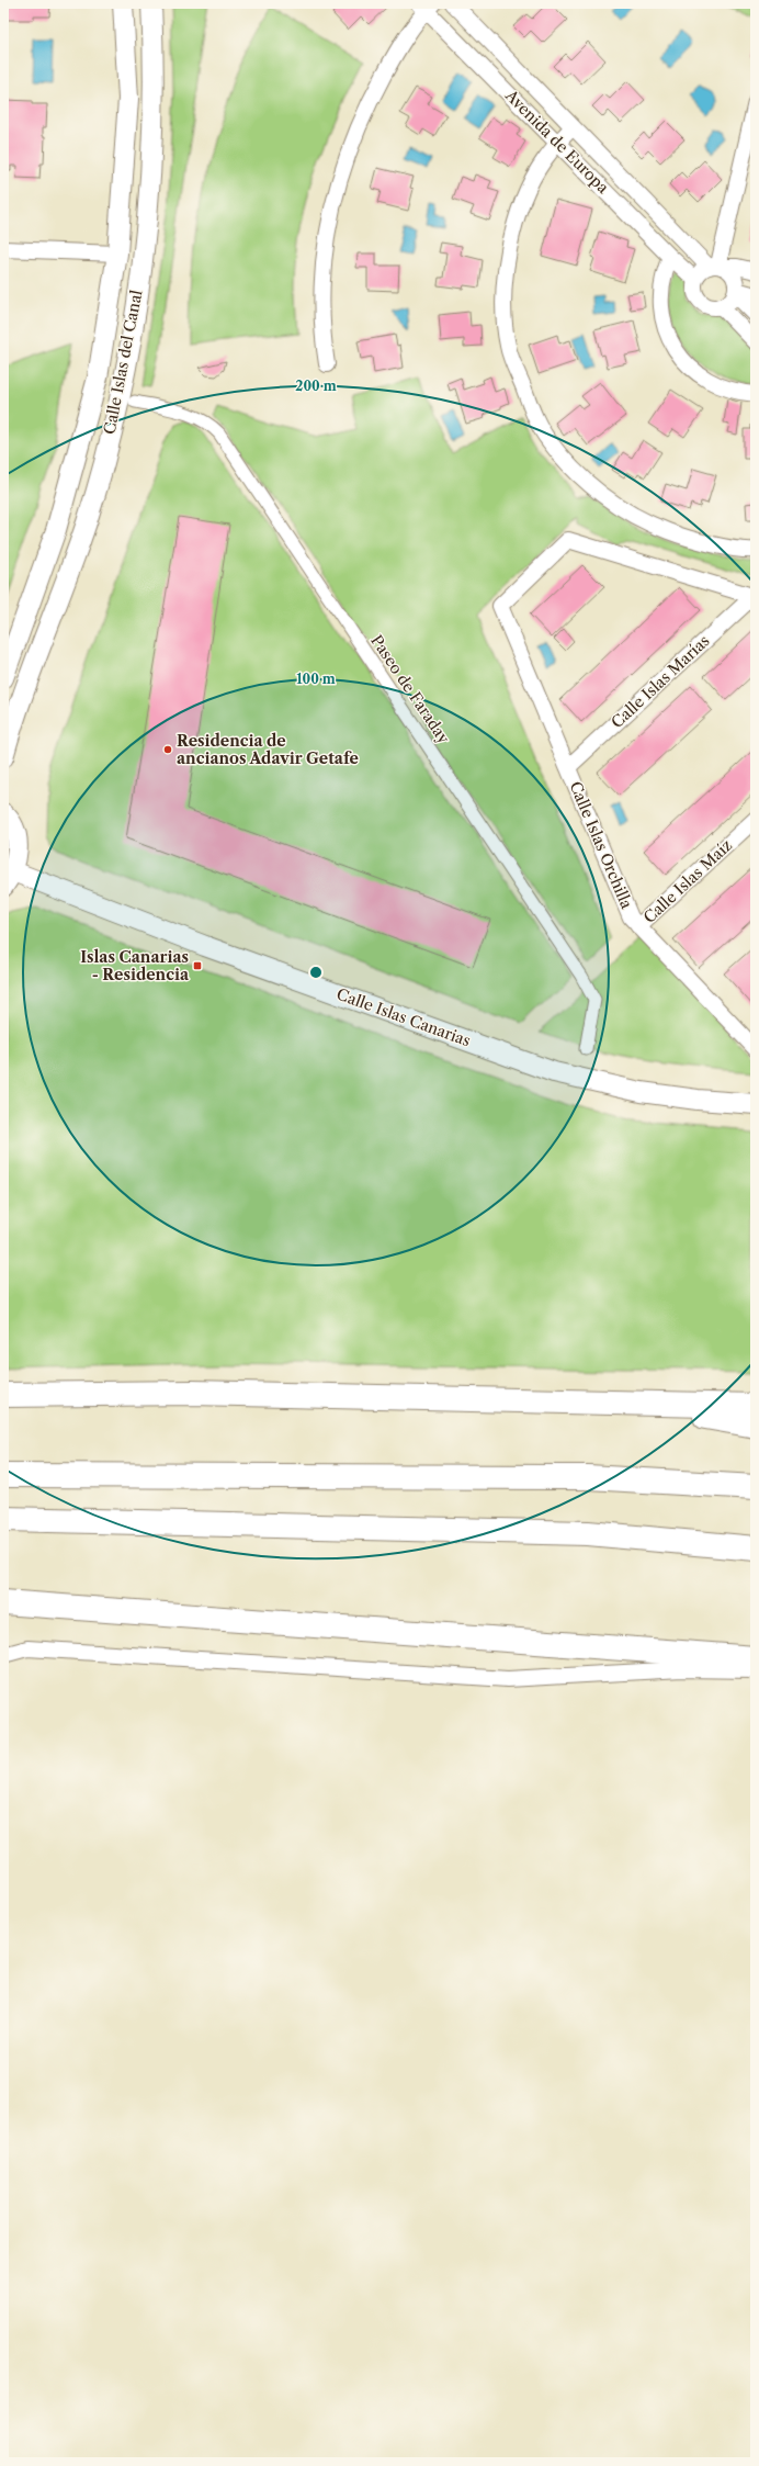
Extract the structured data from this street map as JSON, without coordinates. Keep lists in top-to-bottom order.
{
  "streets": {
    "street": [
      "Avenida de Europa",
      "Calle Islas del Canal",
      "Calle Islas Marías",
      "Paseo de Faraday",
      "Calle Islas Orchilla",
      "Calle Islas Maíz",
      "Calle Islas Canarias"
    ]
  },
  "crossings": [
    ["Calle Islas Marías", "Calle Islas Orchilla"],
    ["Calle Islas Orchilla", "Calle Islas Maíz"]
  ],
  "places": {
    "other": ["Residencia de ancianos Adavir Getafe"],
    "transit": ["Islas Canarias - Residencia"]
  },
  "rings": ["200 m", "100 m"]
}
